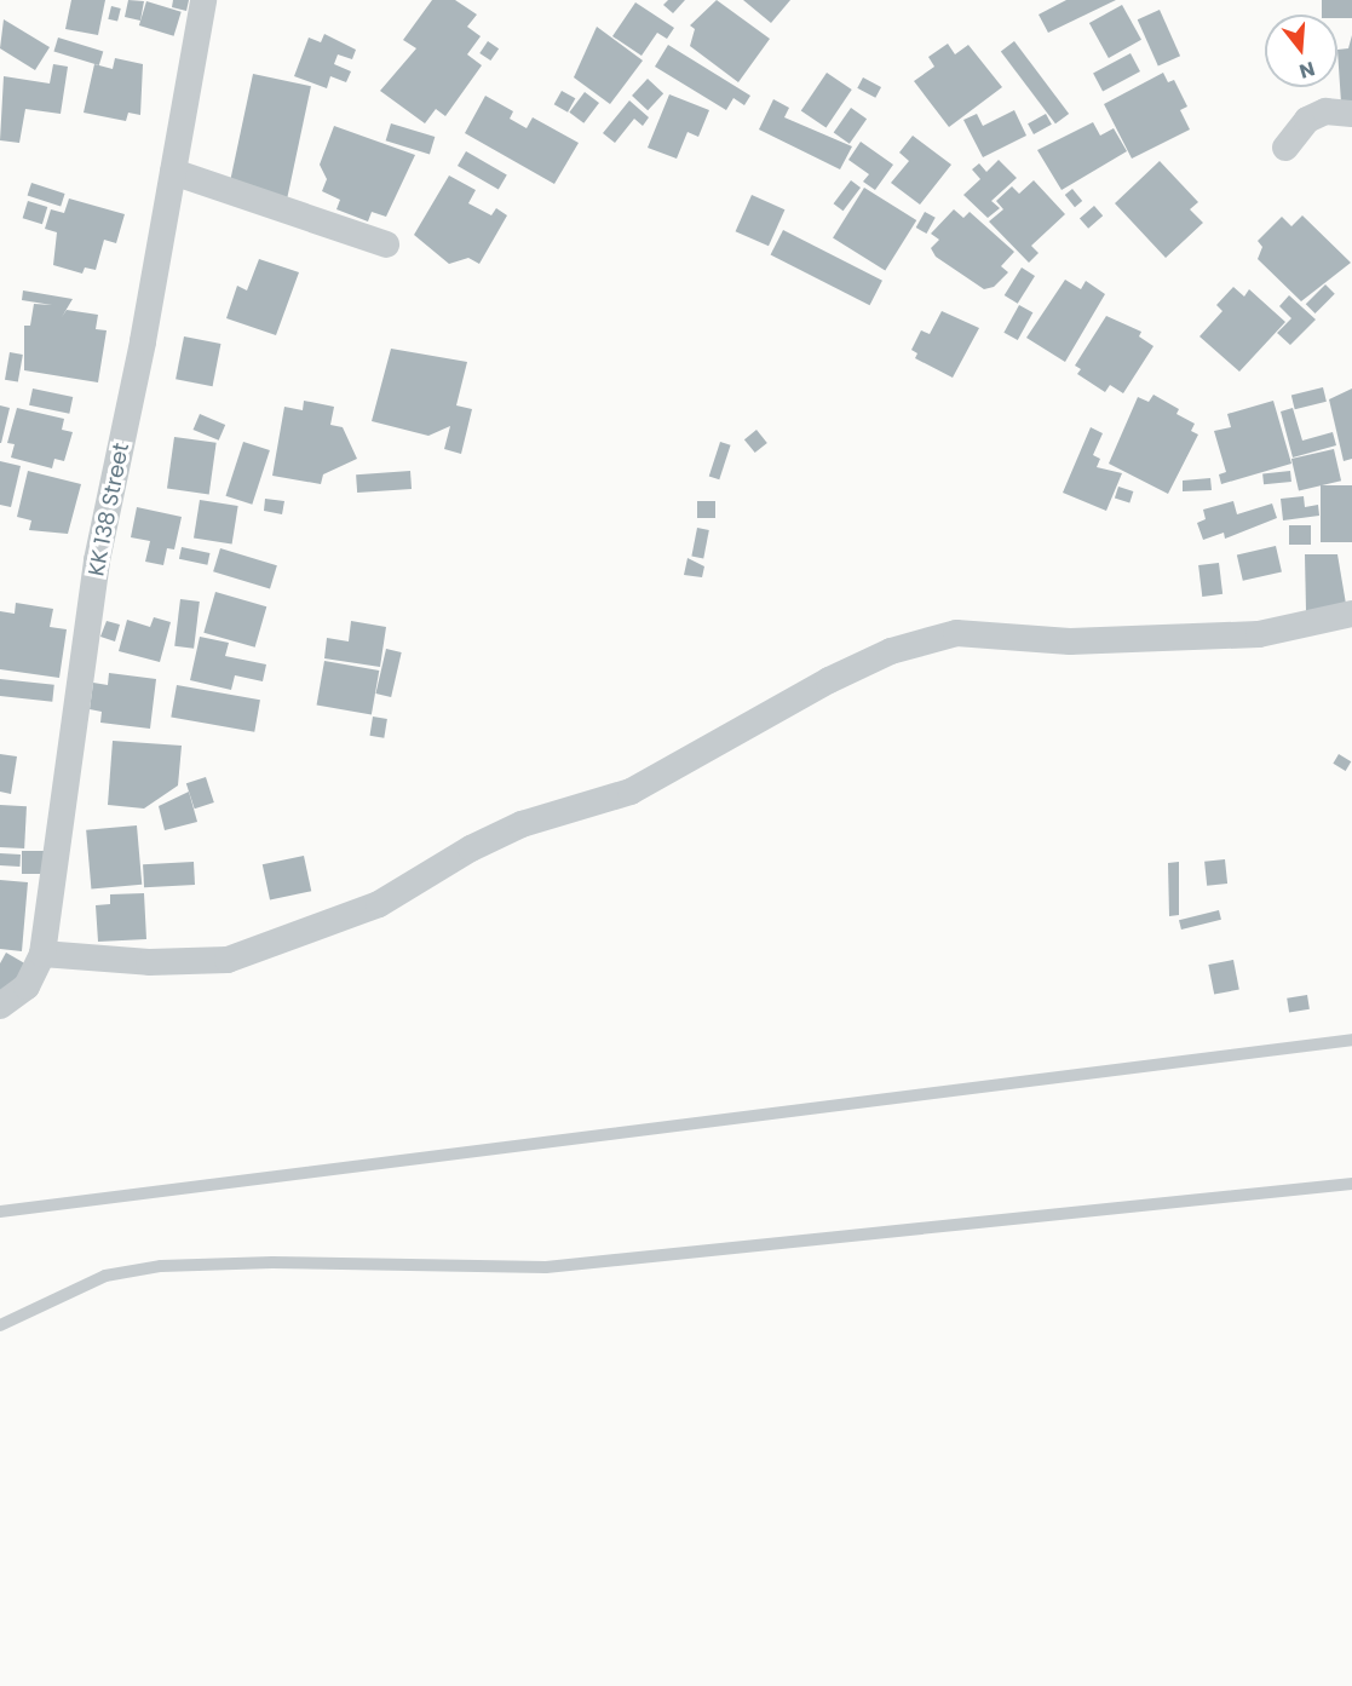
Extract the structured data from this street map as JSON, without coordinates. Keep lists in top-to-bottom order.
{
  "streets": {
    "street": ["KK 138 Street"]
  },
  "north": "bottom"
}
